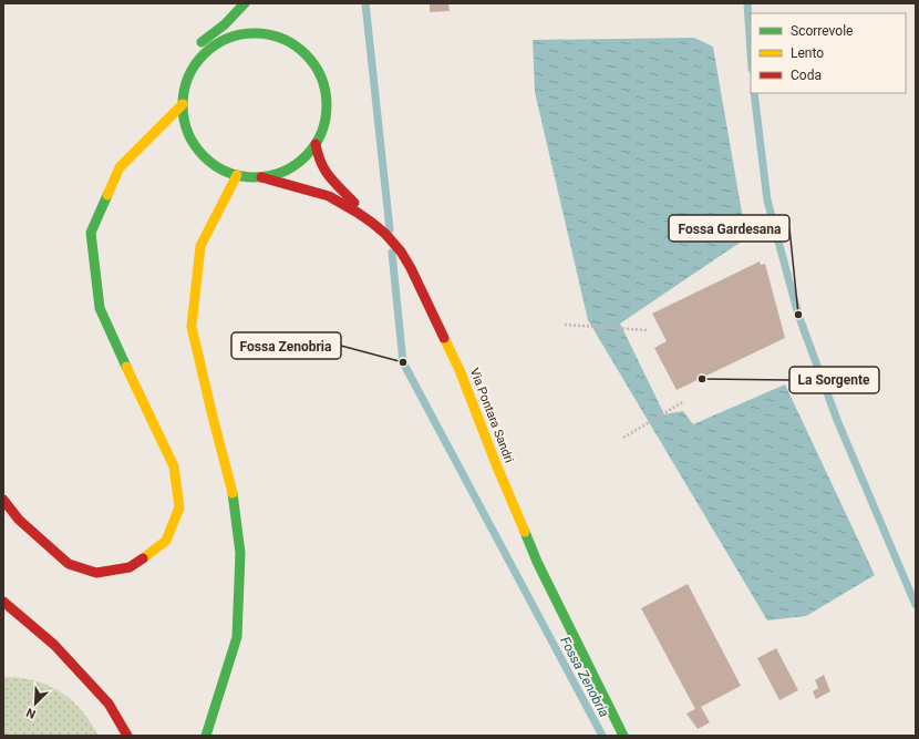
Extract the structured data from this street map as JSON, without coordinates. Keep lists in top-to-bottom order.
{
  "streets": {
    "main road": ["Via Pontara Sandri"]
  },
  "water": ["Fossa Zenobria"],
  "places": ["Fossa Gardesana", "Fossa Zenobria", "La Sorgente"],
  "legend": ["Scorrevole", "Lento", "Coda"],
  "north": "bottom left"
}
